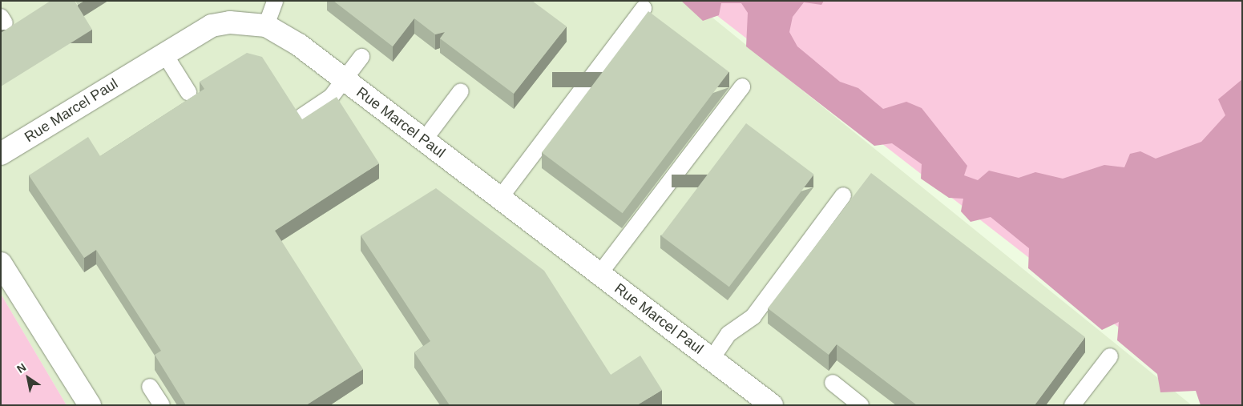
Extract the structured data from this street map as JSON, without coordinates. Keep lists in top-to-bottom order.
{
  "streets": {
    "street": ["Rue Marcel Paul"]
  },
  "north": "top left"
}
